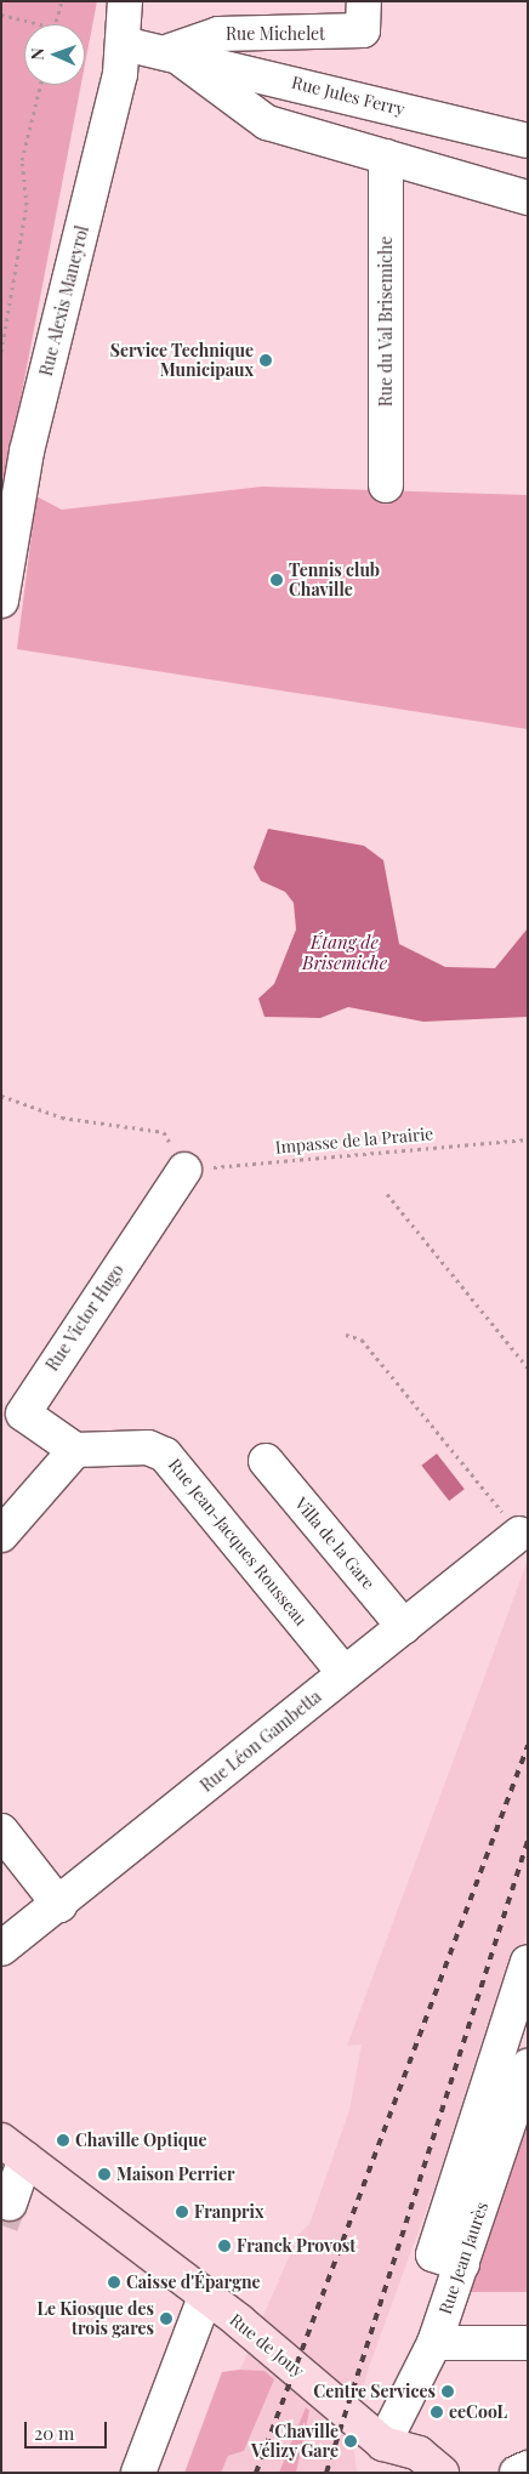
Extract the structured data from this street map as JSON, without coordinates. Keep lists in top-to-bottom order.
{
  "streets": {
    "main road": ["Rue de Jouy"],
    "street": [
      "Rue Michelet",
      "Rue Jules Ferry",
      "Rue Alexis Maneyrol",
      "Rue du Val Brisemiche",
      "Rue Victor Hugo",
      "Rue Jean-Jacques Rousseau",
      "Villa de la Gare",
      "Rue Léon Gambetta",
      "Rue Jean Jaurès"
    ],
    "path": ["Impasse de la Prairie"]
  },
  "crossings": [
    ["Rue Michelet", "Rue Jules Ferry"],
    ["Rue Michelet", "Rue Alexis Maneyrol"],
    ["Impasse de la Prairie", "Rue Victor Hugo"],
    ["Rue Victor Hugo", "Rue Jean-Jacques Rousseau"],
    ["Rue Jean-Jacques Rousseau", "Rue Léon Gambetta"],
    ["Villa de la Gare", "Rue Léon Gambetta"],
    ["Rue Jean Jaurès", "Rue de Jouy"]
  ],
  "water": ["Étang de Brisemiche"],
  "places": [
    "Service Technique Municipaux",
    "Tennis club Chaville",
    "Chaville Optique",
    "Maison Perrier",
    "Franprix",
    "Franck Provost",
    "Caisse d'Épargne",
    "Le Kiosque des trois gares",
    "Centre Services",
    "eeCooL",
    "Chaville Vélizy Gare"
  ],
  "scale_bar": "20 m",
  "north": "left"
}
